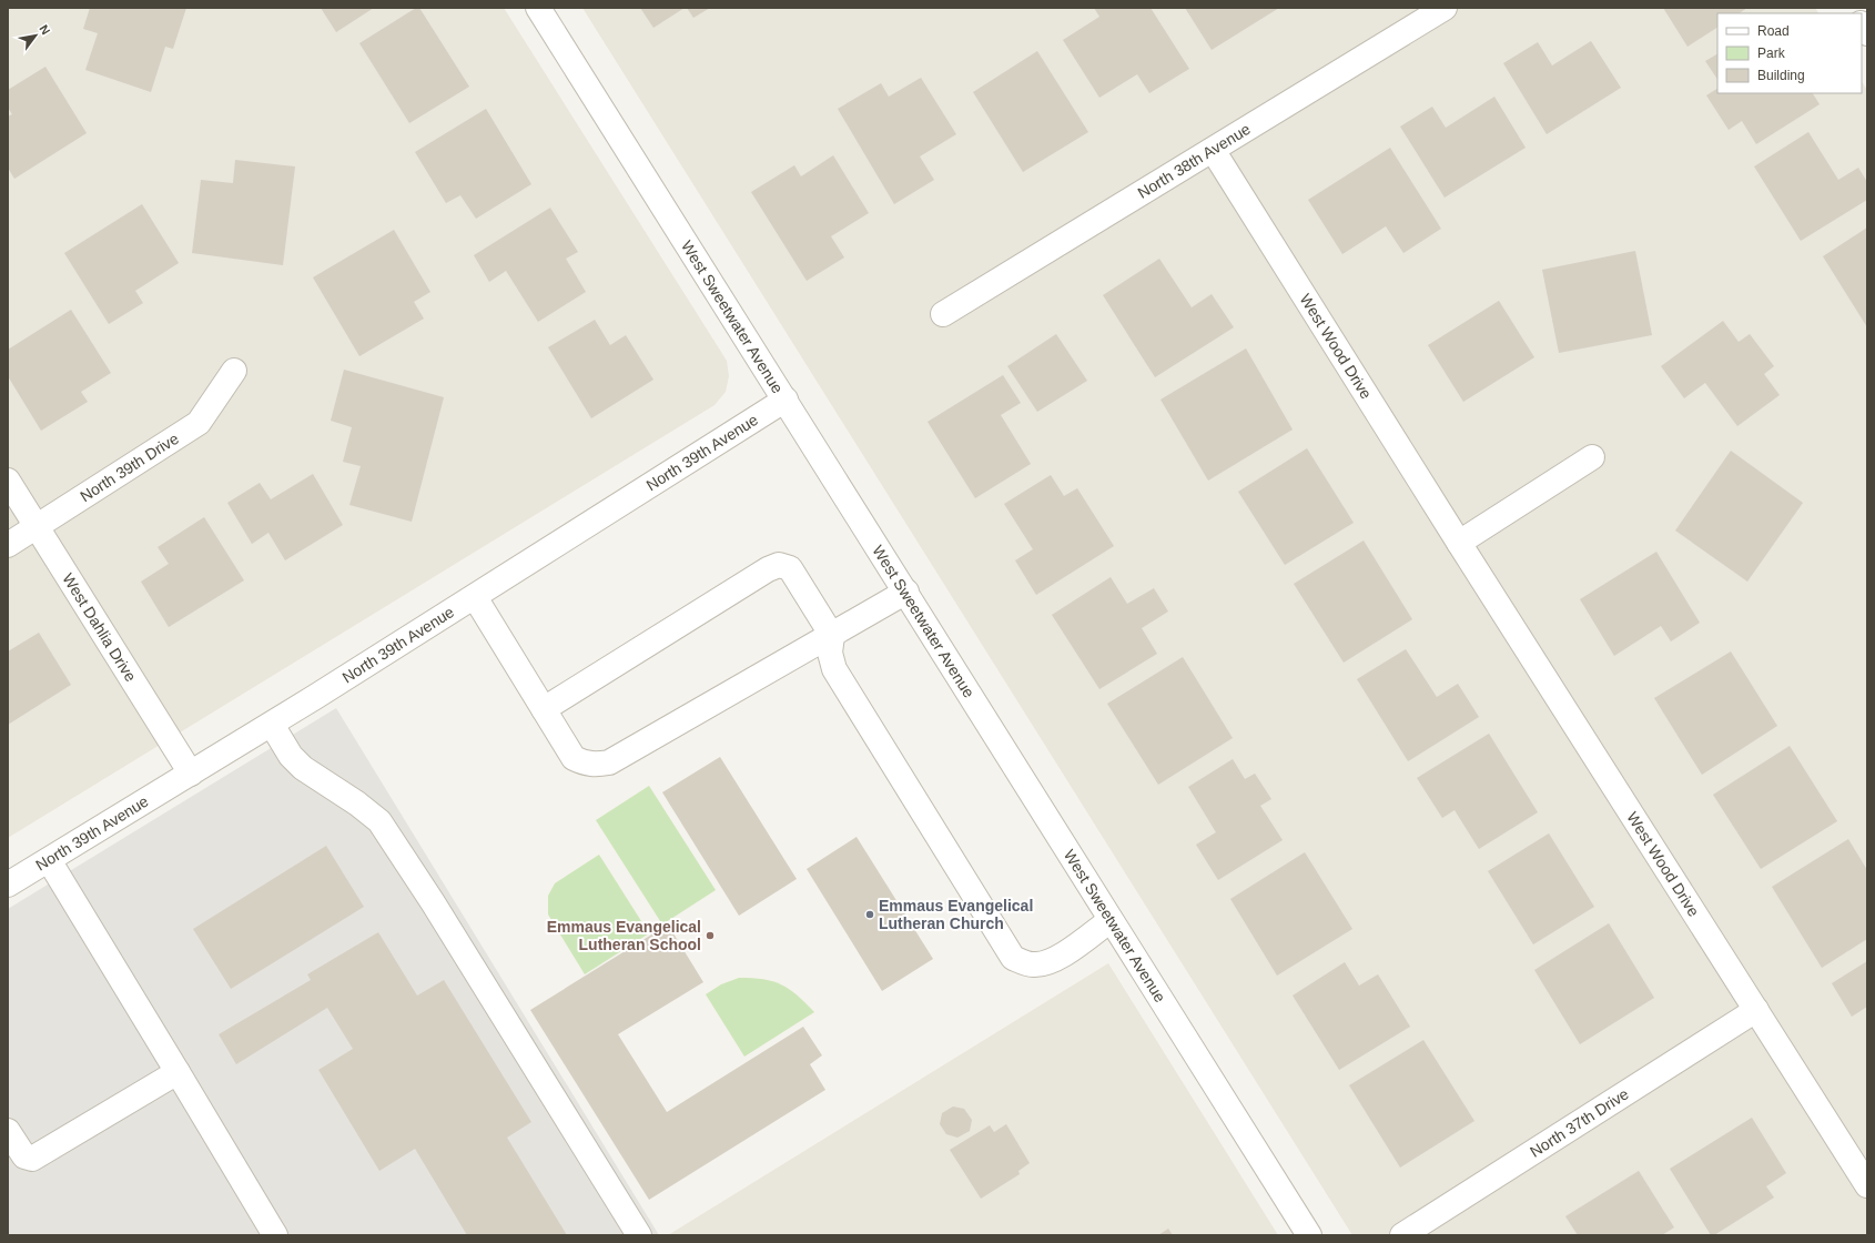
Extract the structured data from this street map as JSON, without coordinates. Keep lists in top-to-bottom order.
{
  "streets": {
    "street": [
      "North 38th Avenue",
      "West Sweetwater Avenue",
      "West Wood Drive",
      "North 39th Avenue",
      "North 39th Drive",
      "West Dahlia Drive",
      "North 37th Drive"
    ]
  },
  "crossings": [
    ["North 38th Avenue", "West Wood Drive"],
    ["West Sweetwater Avenue", "North 39th Avenue"],
    ["West Wood Drive", "North 37th Drive"],
    ["North 39th Avenue", "West Dahlia Drive"],
    ["North 39th Drive", "West Dahlia Drive"]
  ],
  "places": ["Emmaus Evangelical Lutheran Church", "Emmaus Evangelical Lutheran School"],
  "legend": ["Road", "Park", "Building"],
  "north": "top right"
}
